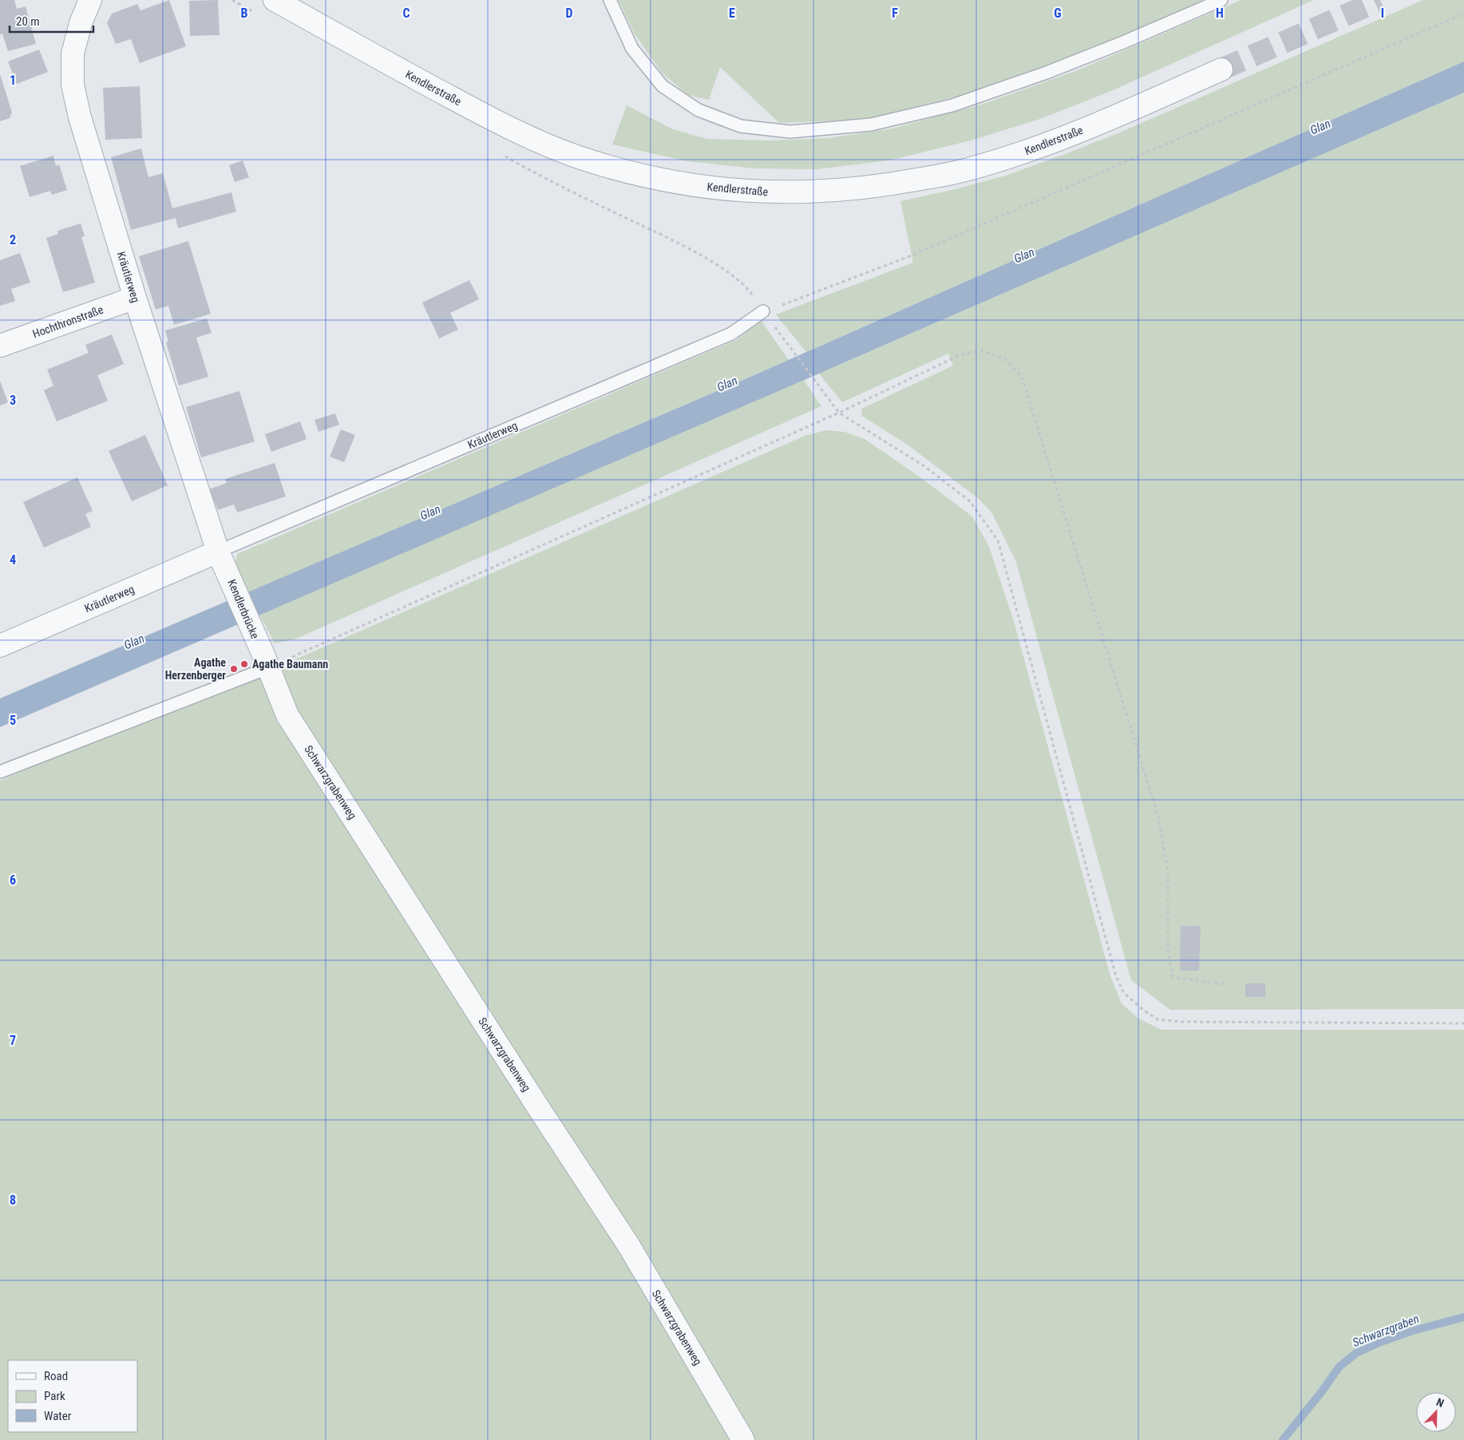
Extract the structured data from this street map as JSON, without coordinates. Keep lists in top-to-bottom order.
{
  "streets": {
    "street": [
      "Kendlerstraße",
      "Kräutlerweg",
      "Hochthronstraße",
      "Kendlerbrücke",
      "Schwarzgrabenweg"
    ]
  },
  "crossings": [
    ["Kräutlerweg", "Hochthronstraße"],
    ["Kräutlerweg", "Kendlerbrücke"],
    ["Kendlerbrücke", "Schwarzgrabenweg"]
  ],
  "water": ["Glan", "Schwarzgraben"],
  "places": ["Agathe Baumann", "Agathe Herzenberger"],
  "legend": ["Road", "Park", "Water"],
  "scale_bar": "20 m",
  "north": "top right",
  "grid": {
    "columns": [
      "B",
      "C",
      "D",
      "E",
      "F",
      "G",
      "H",
      "I"
    ],
    "rows": [
      "1",
      "2",
      "3",
      "4",
      "5",
      "6",
      "7",
      "8"
    ]
  }
}
